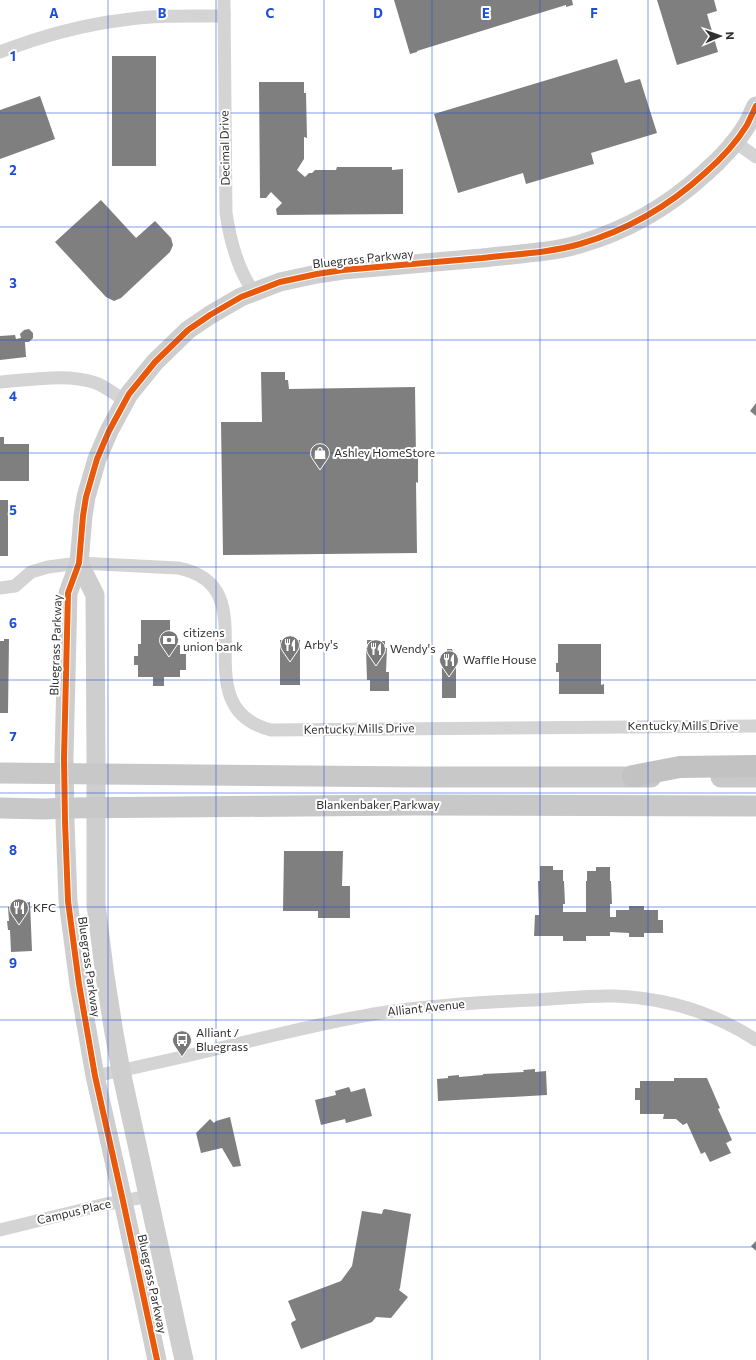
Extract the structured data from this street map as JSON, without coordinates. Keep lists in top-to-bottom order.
{
  "streets": {
    "main road": ["Blankenbaker Parkway"],
    "street": [
      "Decimal Drive",
      "Bluegrass Parkway",
      "Kentucky Mills Drive",
      "Alliant Avenue",
      "Campus Place"
    ]
  },
  "crossings": [
    ["Decimal Drive", "Bluegrass Parkway"],
    ["Bluegrass Parkway", "Kentucky Mills Drive"],
    ["Bluegrass Parkway", "Blankenbaker Parkway"],
    ["Bluegrass Parkway", "Alliant Avenue"],
    ["Bluegrass Parkway", "Campus Place"]
  ],
  "places": {
    "shop": ["Ashley HomeStore"],
    "bank": ["citizens union bank"],
    "restaurant": [
      "Arby's",
      "Wendy's",
      "Waffle House",
      "KFC"
    ],
    "bus stop": ["Alliant / Bluegrass"]
  },
  "north": "right",
  "grid": {
    "columns": [
      "A",
      "B",
      "C",
      "D",
      "E",
      "F"
    ],
    "rows": [
      "1",
      "2",
      "3",
      "4",
      "5",
      "6",
      "7",
      "8",
      "9"
    ]
  }
}
